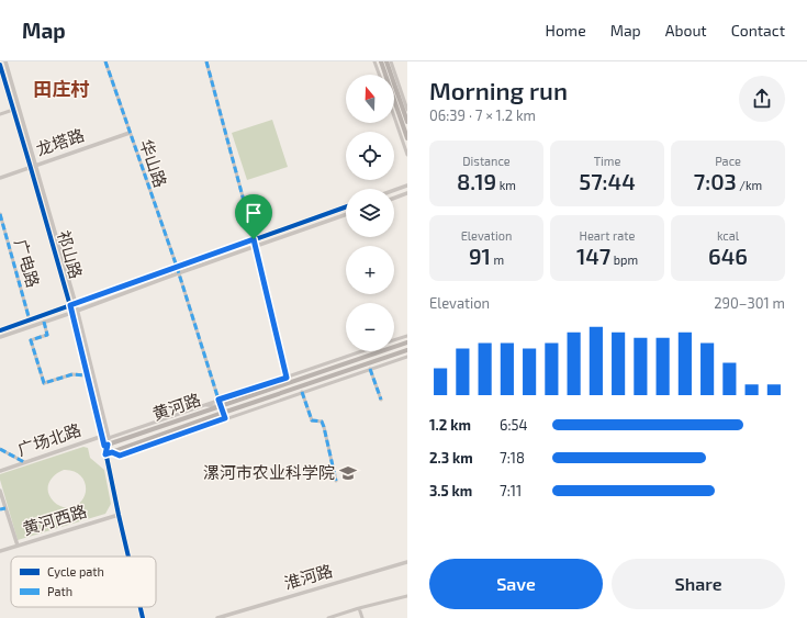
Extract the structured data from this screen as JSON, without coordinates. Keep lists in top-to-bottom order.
{
  "streets": {
    "main road": ["黄河路"],
    "street": [
      "龙塔路",
      "华山路",
      "祁山路",
      "广电路",
      "广场北路",
      "黄河西路",
      "淮河路"
    ]
  },
  "crossings": [
    ["龙塔路", "华山路"],
    ["龙塔路", "祁山路"],
    ["祁山路", "黄河路"],
    ["祁山路", "广场北路"],
    ["祁山路", "黄河西路"]
  ],
  "districts": ["田庄村"],
  "places": {
    "school or university": ["漯河市农业科学院"]
  },
  "legend": ["Cycle path", "Path"],
  "north": "top",
  "page": {
    "header": "Map",
    "nav": [
      "Home",
      "Map",
      "About",
      "Contact"
    ],
    "heading": ["Morning run", "06:39 · 7 × 1.2 km"],
    "map_buttons": ["+", "−"],
    "stats": [
      ["Distance", "8.19 km"],
      ["Time", "57:44"],
      ["Pace", "7:03 /km"],
      ["Elevation", "91 m"],
      ["Heart rate", "147 bpm"],
      ["kcal", "646"]
    ],
    "chart": ["Elevation", "290–301 m"],
    "list": [
      {
        "name": "1.2 km",
        "note": "6:54"
      },
      {
        "name": "2.3 km",
        "note": "7:18"
      },
      {
        "name": "3.5 km",
        "note": "7:11"
      }
    ],
    "buttons": ["Save", "Share"]
  }
}
